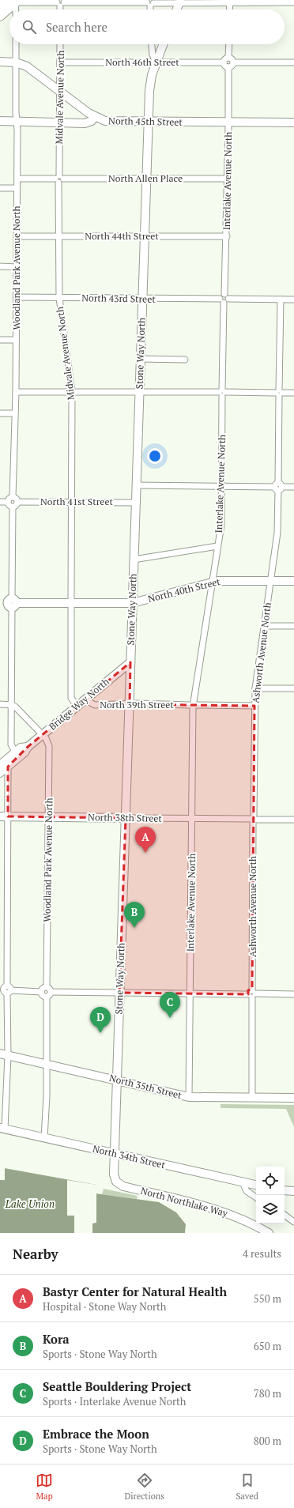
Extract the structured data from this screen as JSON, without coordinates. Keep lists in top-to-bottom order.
{
  "streets": {
    "main road": [
      "North 45th Street",
      "Stone Way North",
      "North 40th Street",
      "Bridge Way North",
      "North 38th Street",
      "North 35th Street",
      "North 34th Street",
      "North Northlake Way"
    ],
    "street": [
      "North 46th Street",
      "Midvale Avenue North",
      "North Allen Place",
      "Interlake Avenue North",
      "North 44th Street",
      "Woodland Park Avenue North",
      "North 43rd Street",
      "North 41st Street",
      "Ashworth Avenue North",
      "North 39th Street"
    ]
  },
  "crossings": [
    ["North 46th Street", "Midvale Avenue North"],
    ["North 46th Street", "Interlake Avenue North"],
    ["North 46th Street", "Stone Way North"],
    ["Midvale Avenue North", "North 45th Street"],
    ["Midvale Avenue North", "North Allen Place"],
    ["Midvale Avenue North", "North 44th Street"],
    ["Midvale Avenue North", "North 43rd Street"],
    ["Midvale Avenue North", "North 41st Street"],
    ["Midvale Avenue North", "North 40th Street"],
    ["Midvale Avenue North", "Bridge Way North"],
    ["North 45th Street", "Interlake Avenue North"],
    ["North 45th Street", "Woodland Park Avenue North"],
    ["North 45th Street", "Stone Way North"],
    ["North Allen Place", "Interlake Avenue North"],
    ["North Allen Place", "Woodland Park Avenue North"],
    ["North Allen Place", "Stone Way North"],
    ["Interlake Avenue North", "North 44th Street"],
    ["Interlake Avenue North", "North 43rd Street"],
    ["Interlake Avenue North", "North 40th Street"],
    ["Interlake Avenue North", "North 39th Street"],
    ["Interlake Avenue North", "North 38th Street"],
    ["Interlake Avenue North", "North 35th Street"],
    ["North 44th Street", "Woodland Park Avenue North"],
    ["North 44th Street", "Stone Way North"],
    ["Woodland Park Avenue North", "North 43rd Street"],
    ["Woodland Park Avenue North", "North 41st Street"],
    ["Woodland Park Avenue North", "Bridge Way North"],
    ["Woodland Park Avenue North", "North 38th Street"],
    ["North 43rd Street", "Stone Way North"],
    ["Stone Way North", "North 41st Street"],
    ["Stone Way North", "North 40th Street"],
    ["Stone Way North", "Bridge Way North"],
    ["Stone Way North", "North 39th Street"],
    ["Stone Way North", "North 38th Street"],
    ["Stone Way North", "North 35th Street"],
    ["Stone Way North", "North 34th Street"],
    ["Stone Way North", "North Northlake Way"],
    ["North 40th Street", "Ashworth Avenue North"],
    ["Ashworth Avenue North", "North 39th Street"],
    ["Ashworth Avenue North", "North 38th Street"],
    ["Ashworth Avenue North", "North 35th Street"],
    ["Bridge Way North", "North 39th Street"]
  ],
  "water": ["Lake Union"],
  "page": {
    "search": "Search here",
    "pins": [
      "A",
      "B",
      "C",
      "D"
    ],
    "heading": ["Nearby", "4 results"],
    "list": [
      {
        "mark": "A",
        "name": "Bastyr Center for Natural Health",
        "note": "Hospital · Stone Way North",
        "value": "550 m"
      },
      {
        "mark": "B",
        "name": "Kora",
        "note": "Sports · Stone Way North",
        "value": "650 m"
      },
      {
        "mark": "C",
        "name": "Seattle Bouldering Project",
        "note": "Sports · Interlake Avenue North",
        "value": "780 m"
      },
      {
        "mark": "D",
        "name": "Embrace the Moon",
        "note": "Sports · Stone Way North",
        "value": "800 m"
      }
    ],
    "nav": ["Map", "Directions", "Saved"]
  }
}
